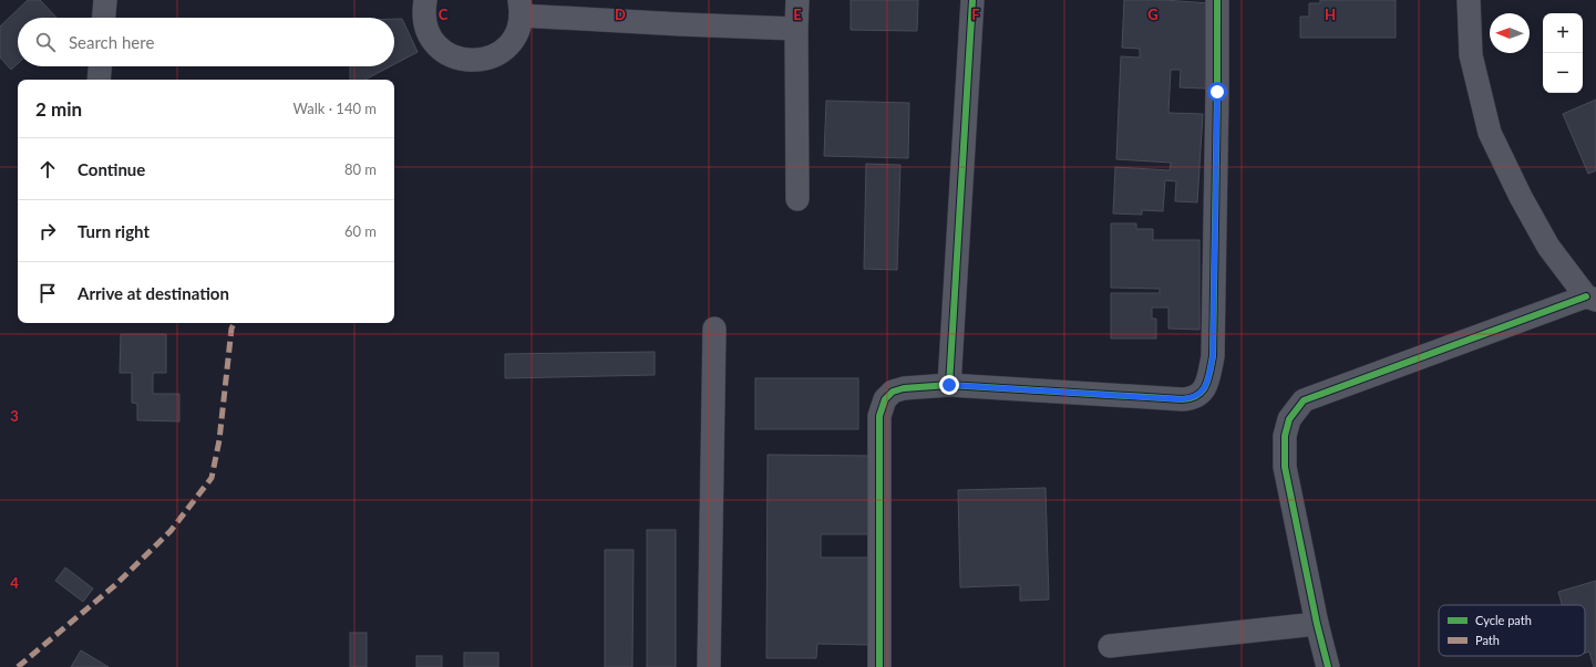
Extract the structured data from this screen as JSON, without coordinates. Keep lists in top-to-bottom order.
{
  "legend": ["Cycle path", "Path"],
  "north": "left",
  "page": {
    "map_buttons": ["+", "−"],
    "search": "Search here",
    "heading": ["2 min", "Walk · 140 m"],
    "list": [
      ["Continue", "80 m"],
      ["Turn right", "60 m"],
      "Arrive at destination"
    ]
  },
  "grid": {
    "columns": [
      "C",
      "D",
      "E",
      "F",
      "G",
      "H"
    ],
    "rows": ["3", "4"]
  }
}
